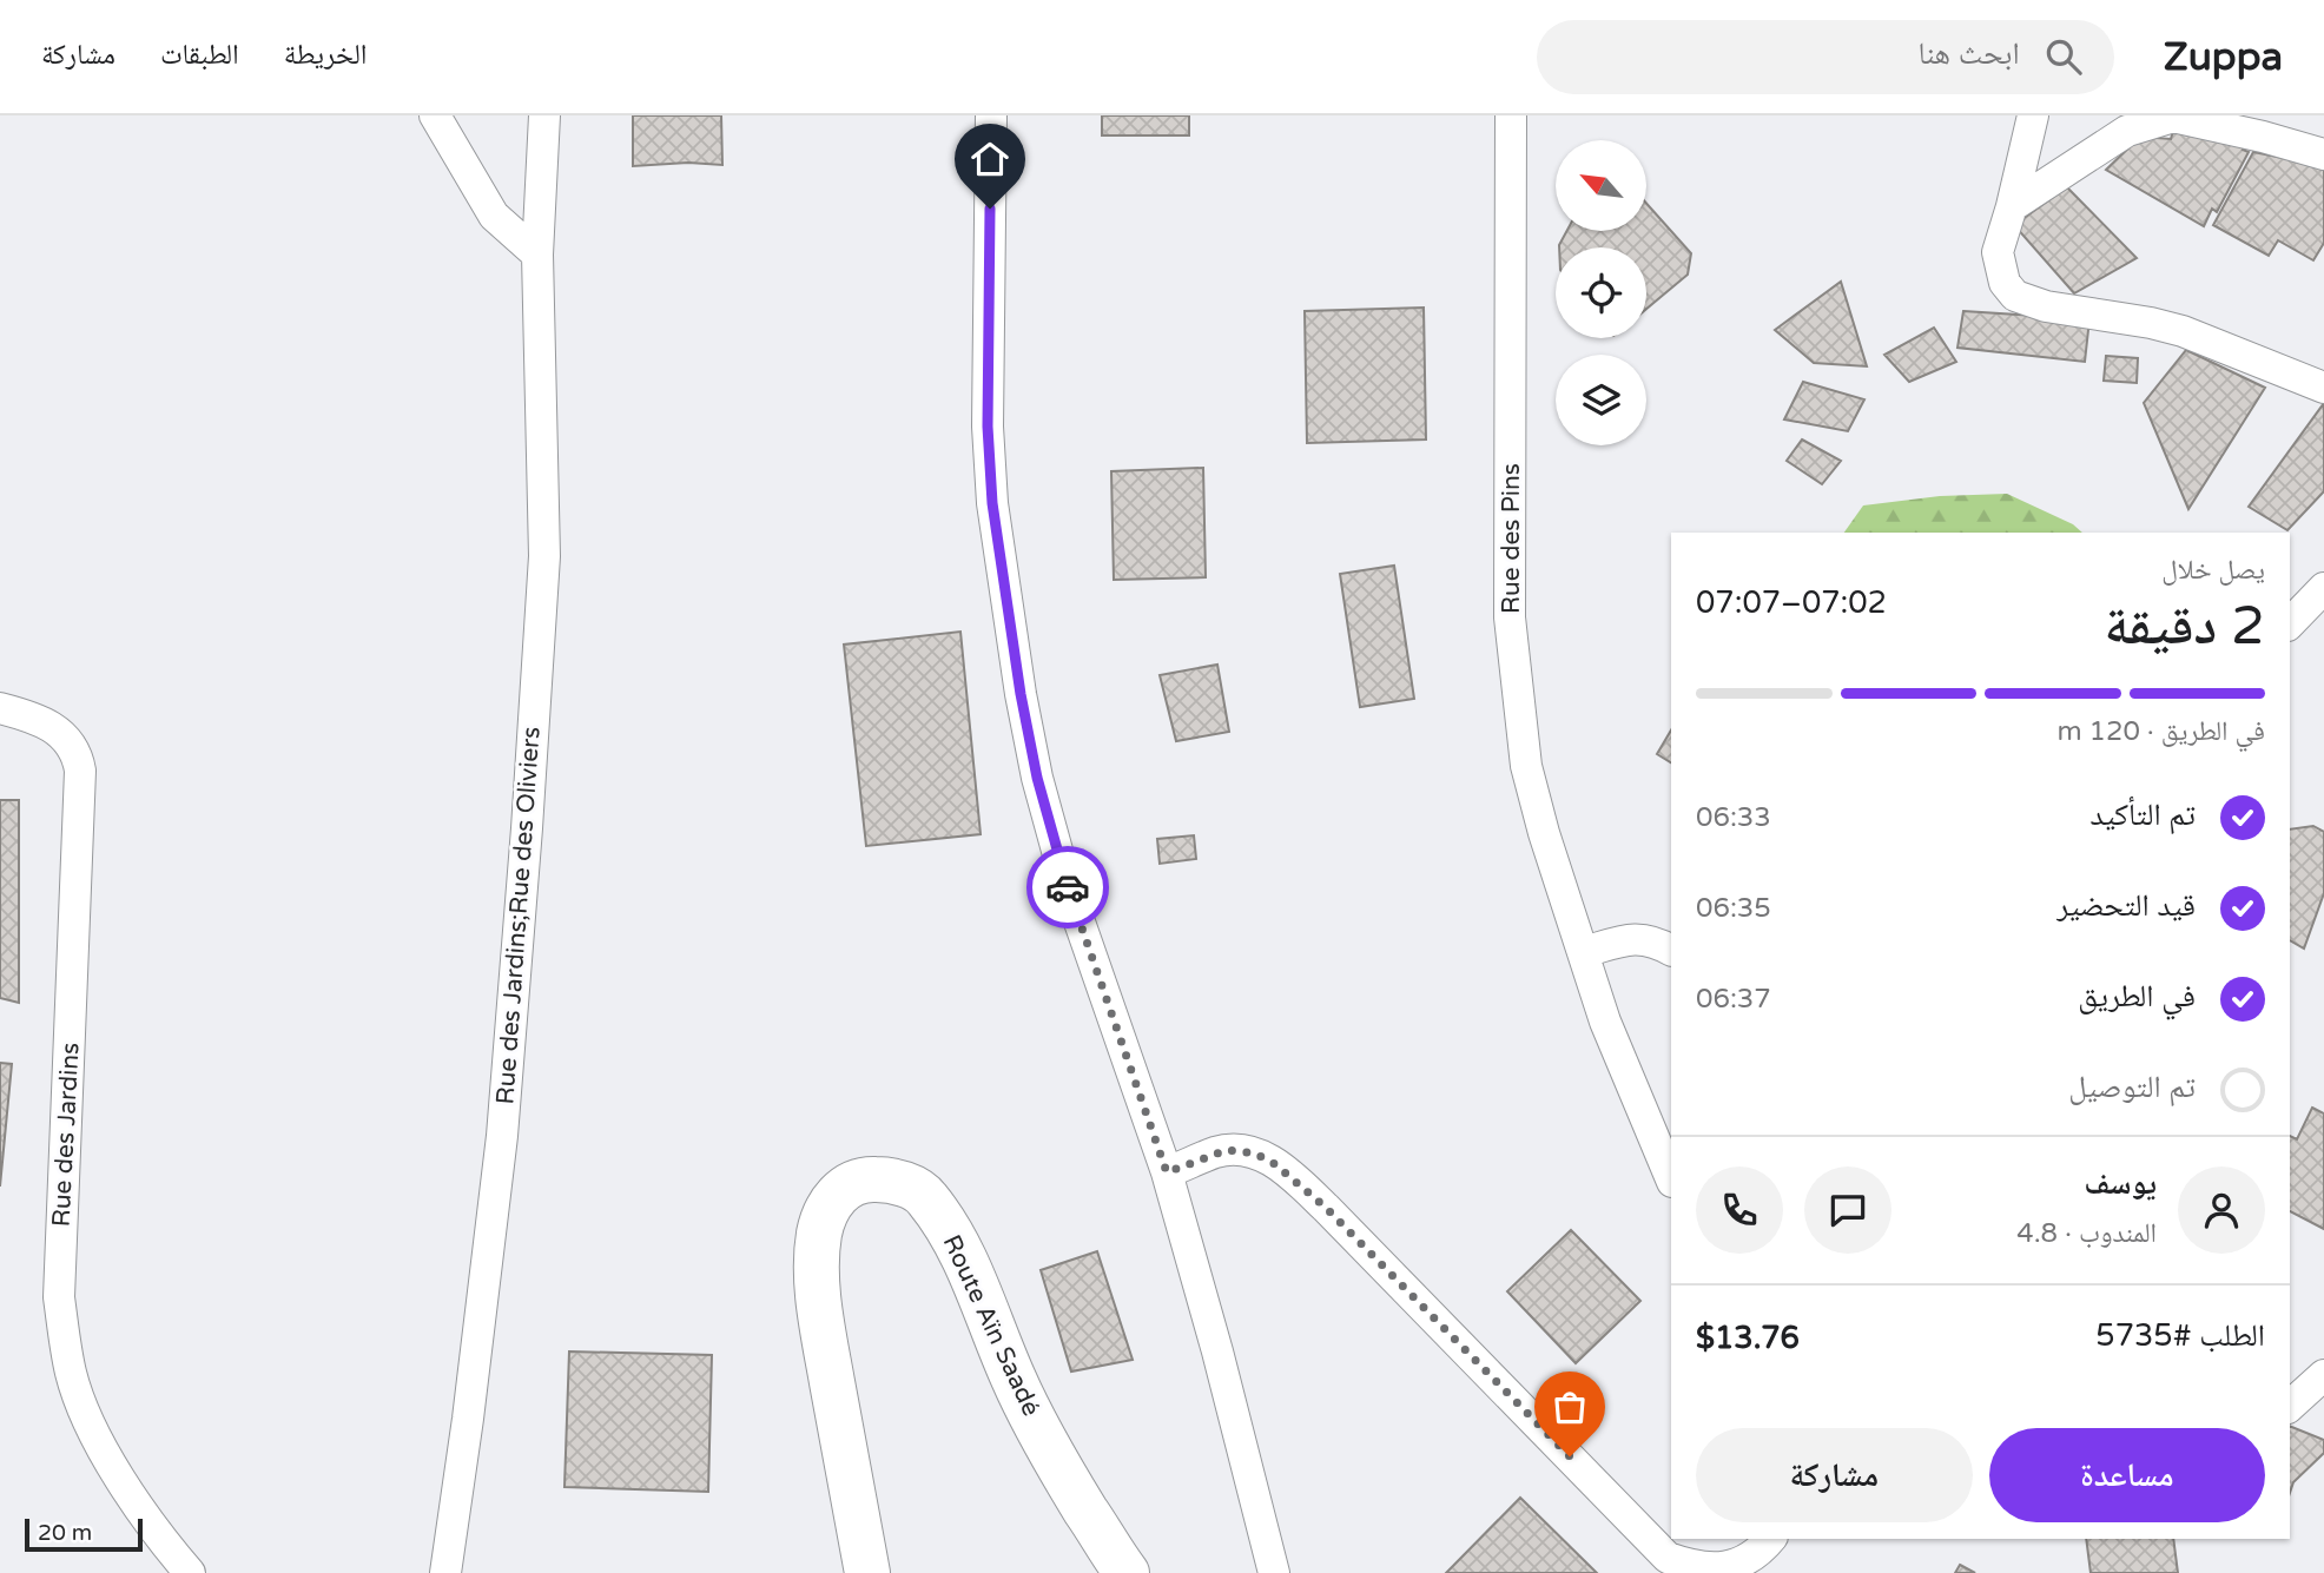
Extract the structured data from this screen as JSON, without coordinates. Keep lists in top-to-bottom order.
{
  "streets": {
    "street": [
      "Rue des Pins",
      "Rue des Jardins;Rue des Oliviers",
      "Rue des Jardins",
      "Route Aïn Saadé"
    ]
  },
  "scale_bar": "20 m",
  "north": "top left",
  "page": {
    "header": "Zuppa",
    "search": "ابحث هنا",
    "nav": ["الخريطة", "الطبقات", "مشاركة"],
    "heading": ["2 دقيقة", "يصل خلال", "07:02–07:07"],
    "panel": [
      "يوسف",
      "المندوب · 4.8",
      "الطلب #5735",
      "$13.76"
    ],
    "bar": "في الطريق · 120 m",
    "list": [
      ["تم التأكيد", "06:33"],
      ["قيد التحضير", "06:35"],
      ["في الطريق", "06:37"],
      "تم التوصيل"
    ],
    "buttons": ["مساعدة", "مشاركة"],
    "scale": "20 m"
  }
}
